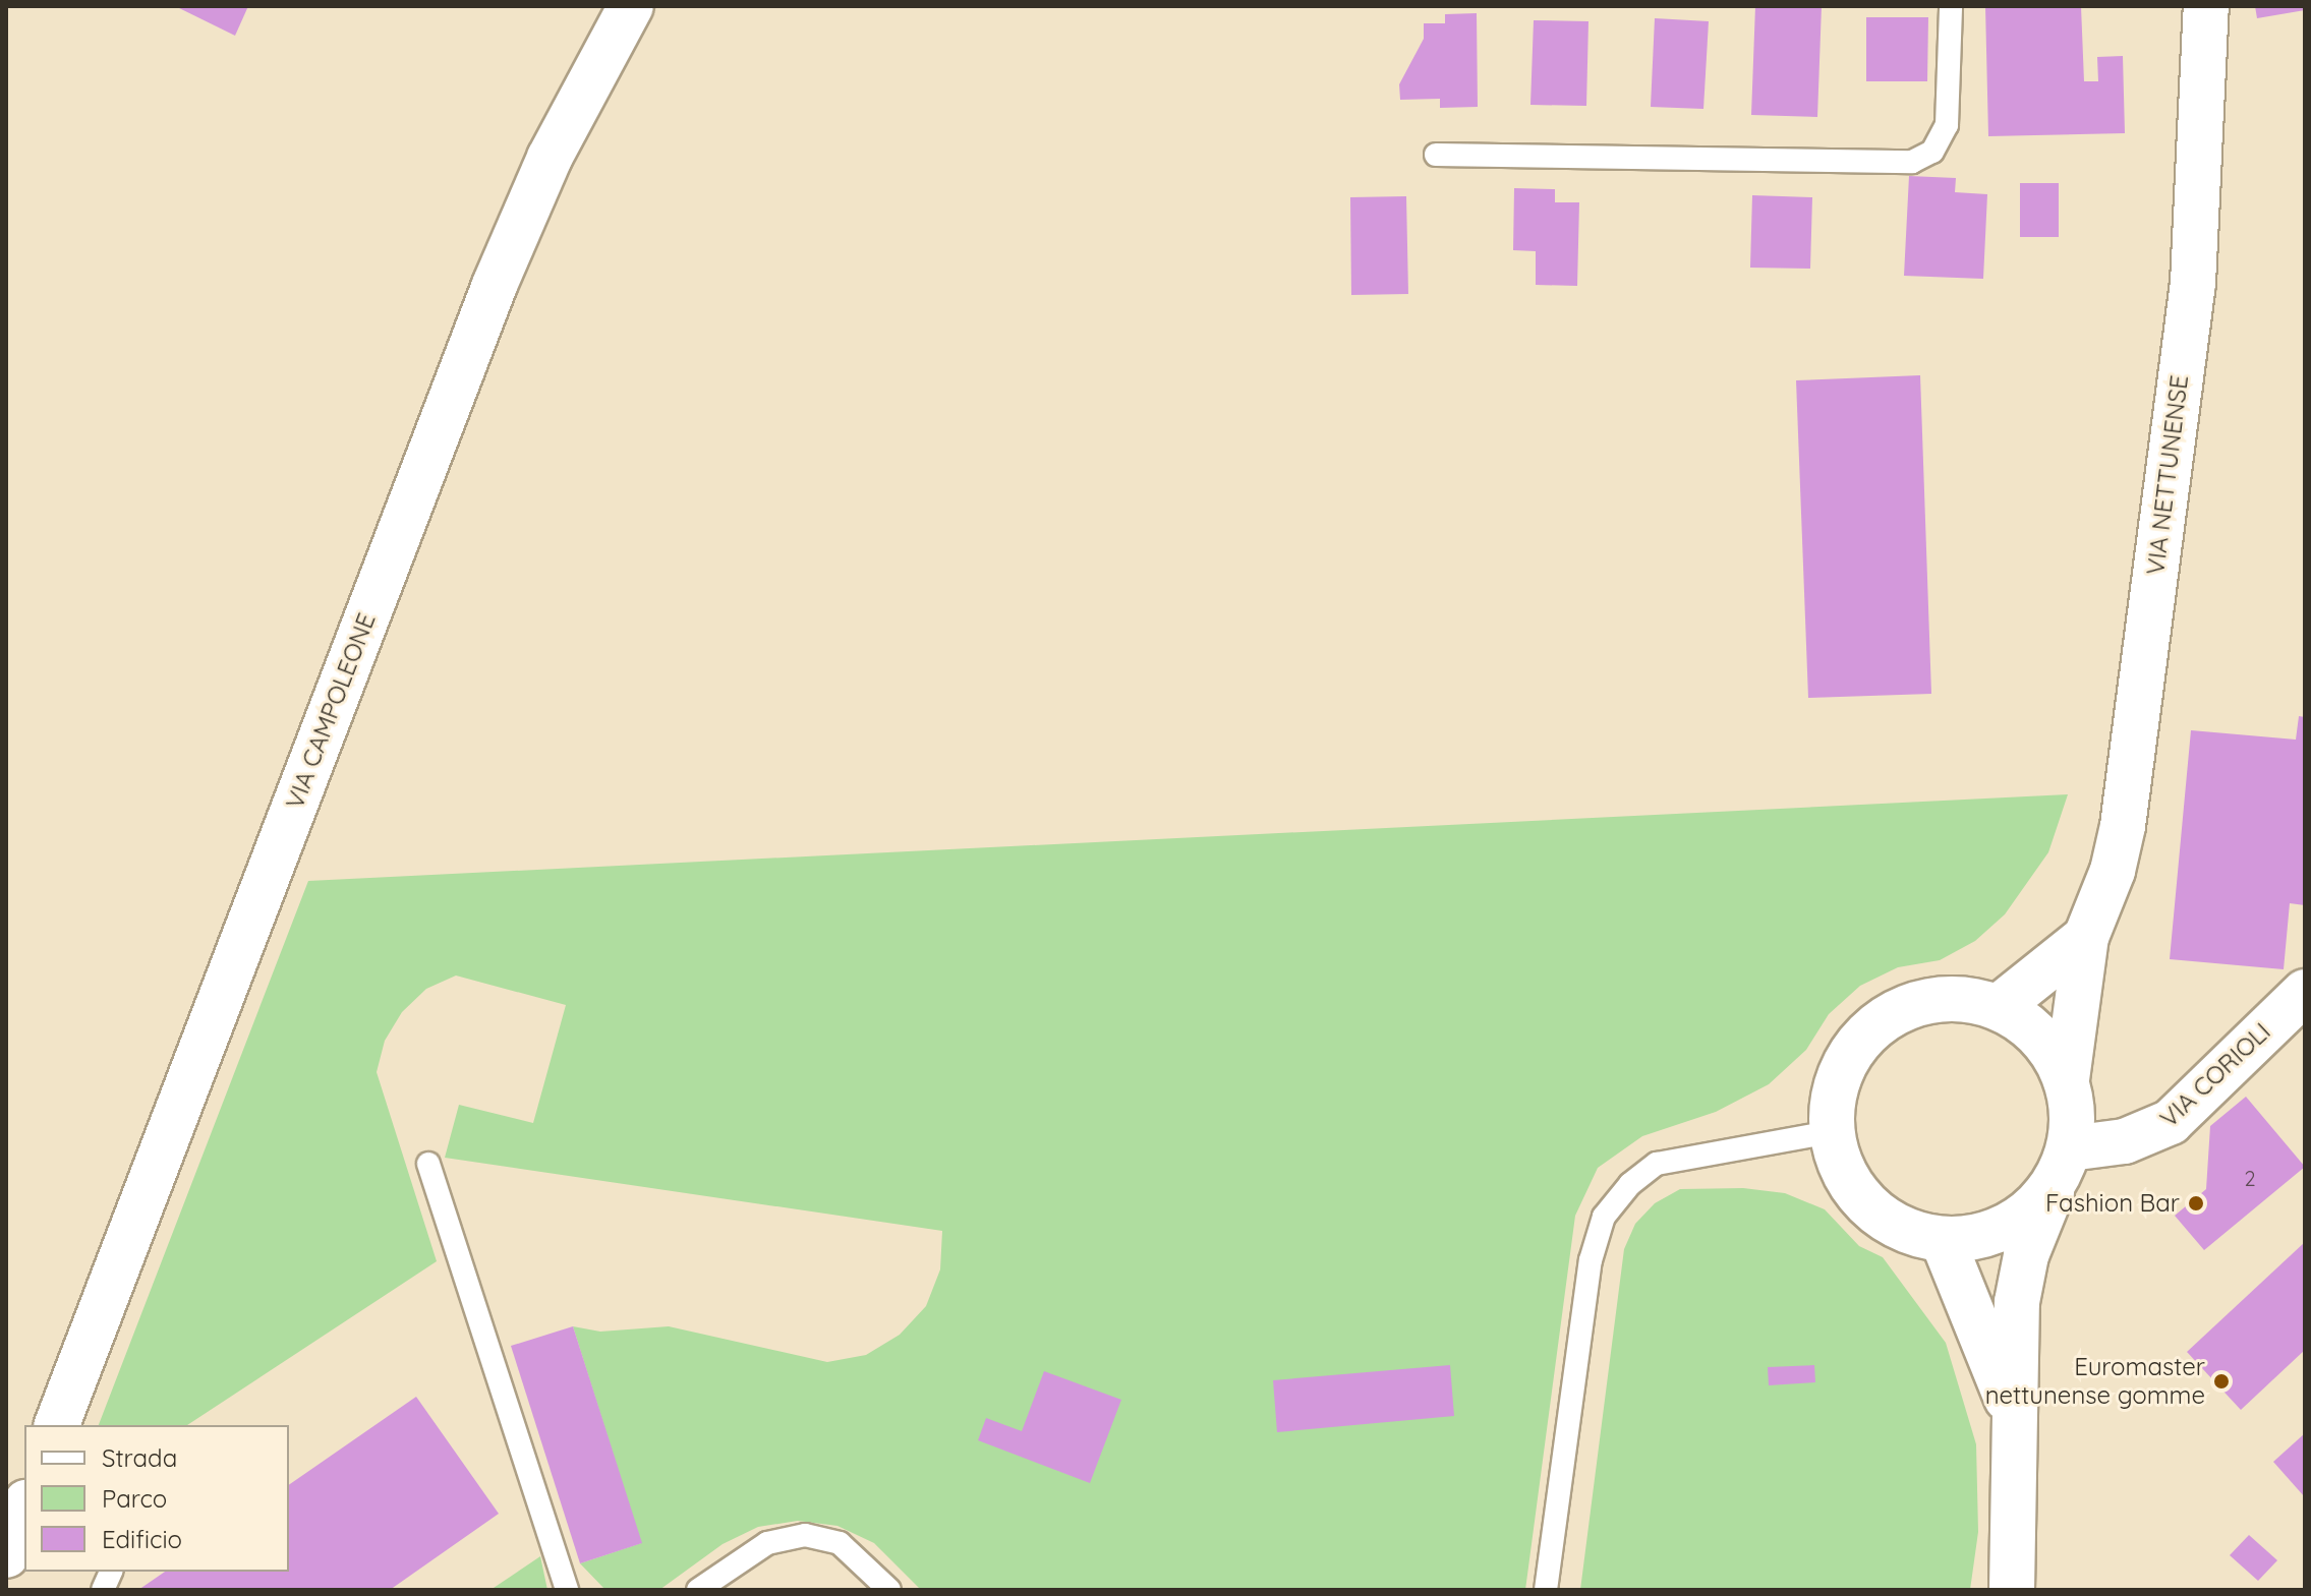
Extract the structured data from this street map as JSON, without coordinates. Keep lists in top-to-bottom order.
{
  "streets": {
    "main road": ["VIA NETTUNENSE", "VIA CAMPOLEONE", "VIA CORIOLI"]
  },
  "crossings": [
    ["VIA NETTUNENSE", "VIA CORIOLI"]
  ],
  "places": ["Fashion Bar", "Euromaster nettunense gomme"],
  "house_numbers": ["2"],
  "legend": ["Strada", "Parco", "Edificio"]
}
